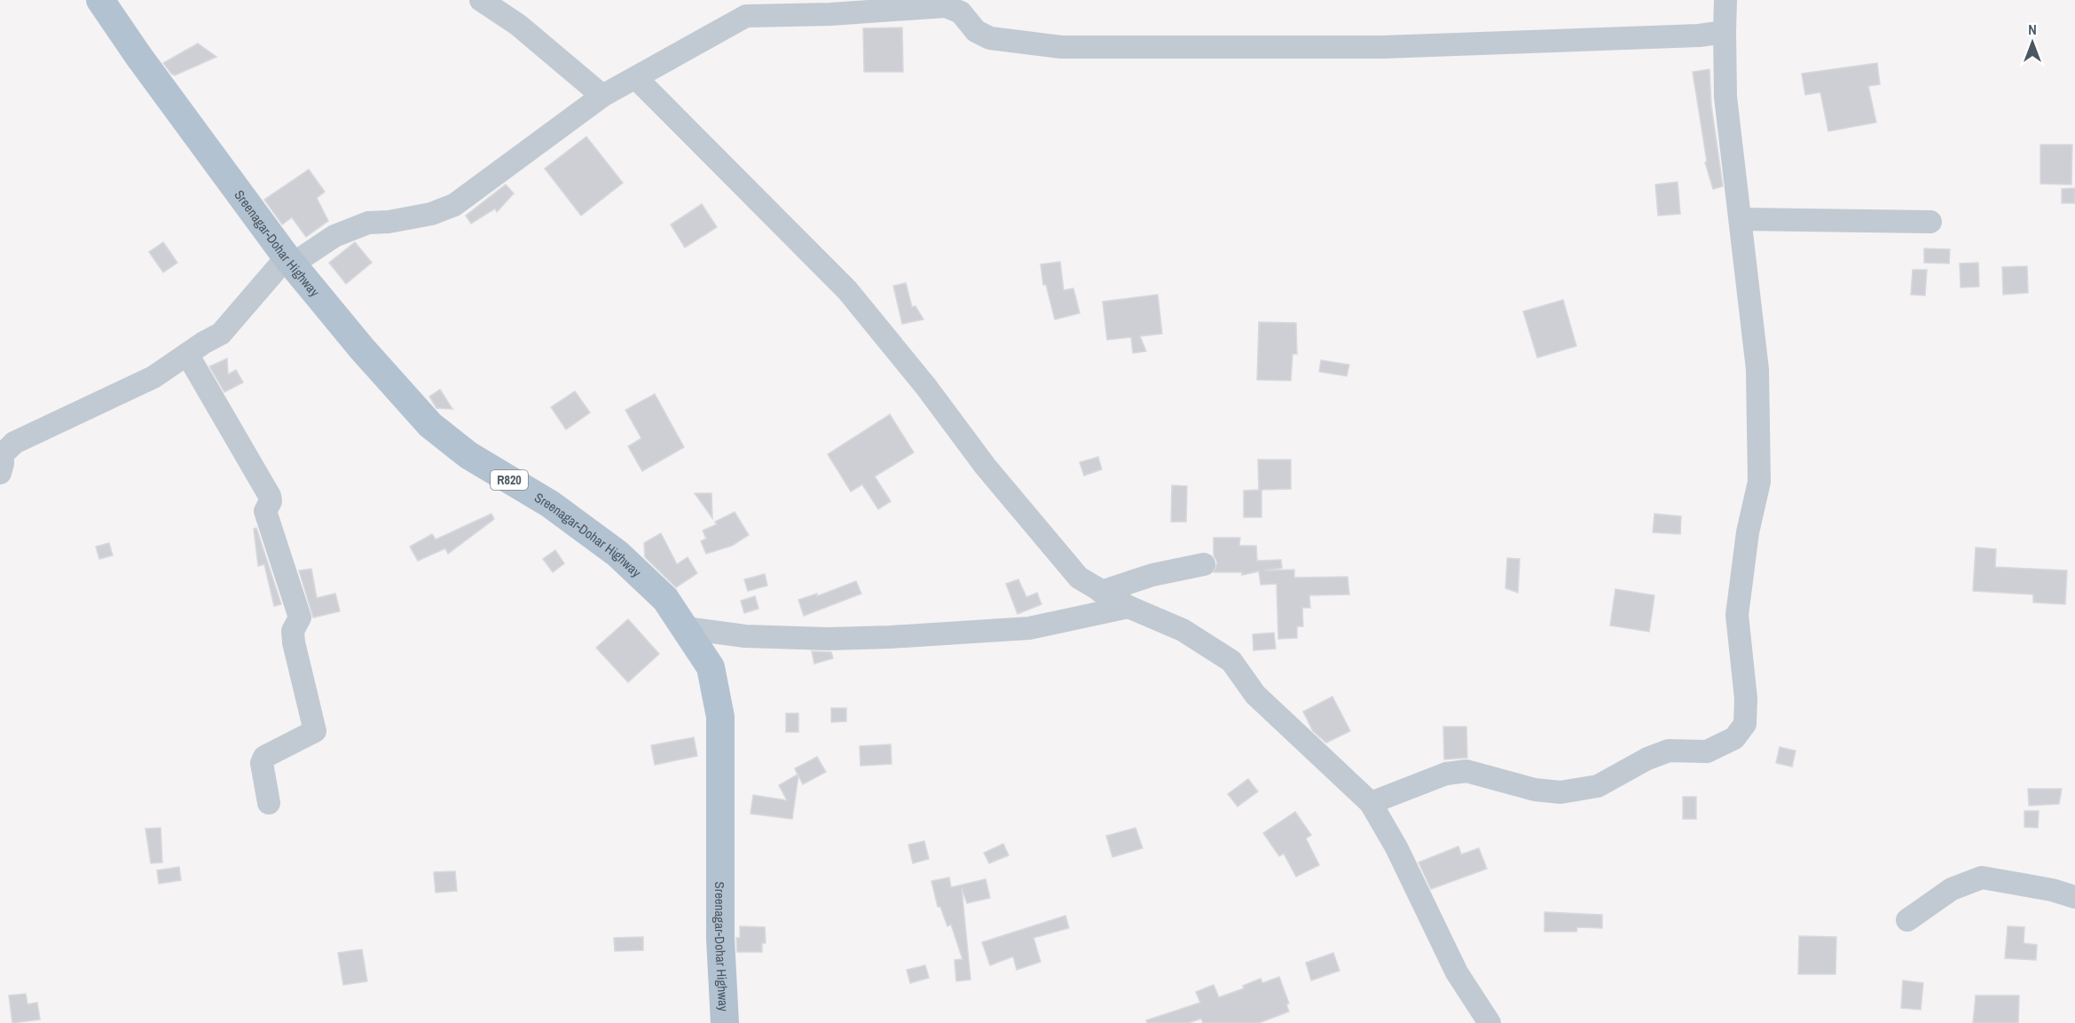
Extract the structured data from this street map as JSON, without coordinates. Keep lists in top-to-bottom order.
{
  "streets": {
    "main road": ["Sreenagar-Dohar Highway", "R820"]
  },
  "north": "top"
}
